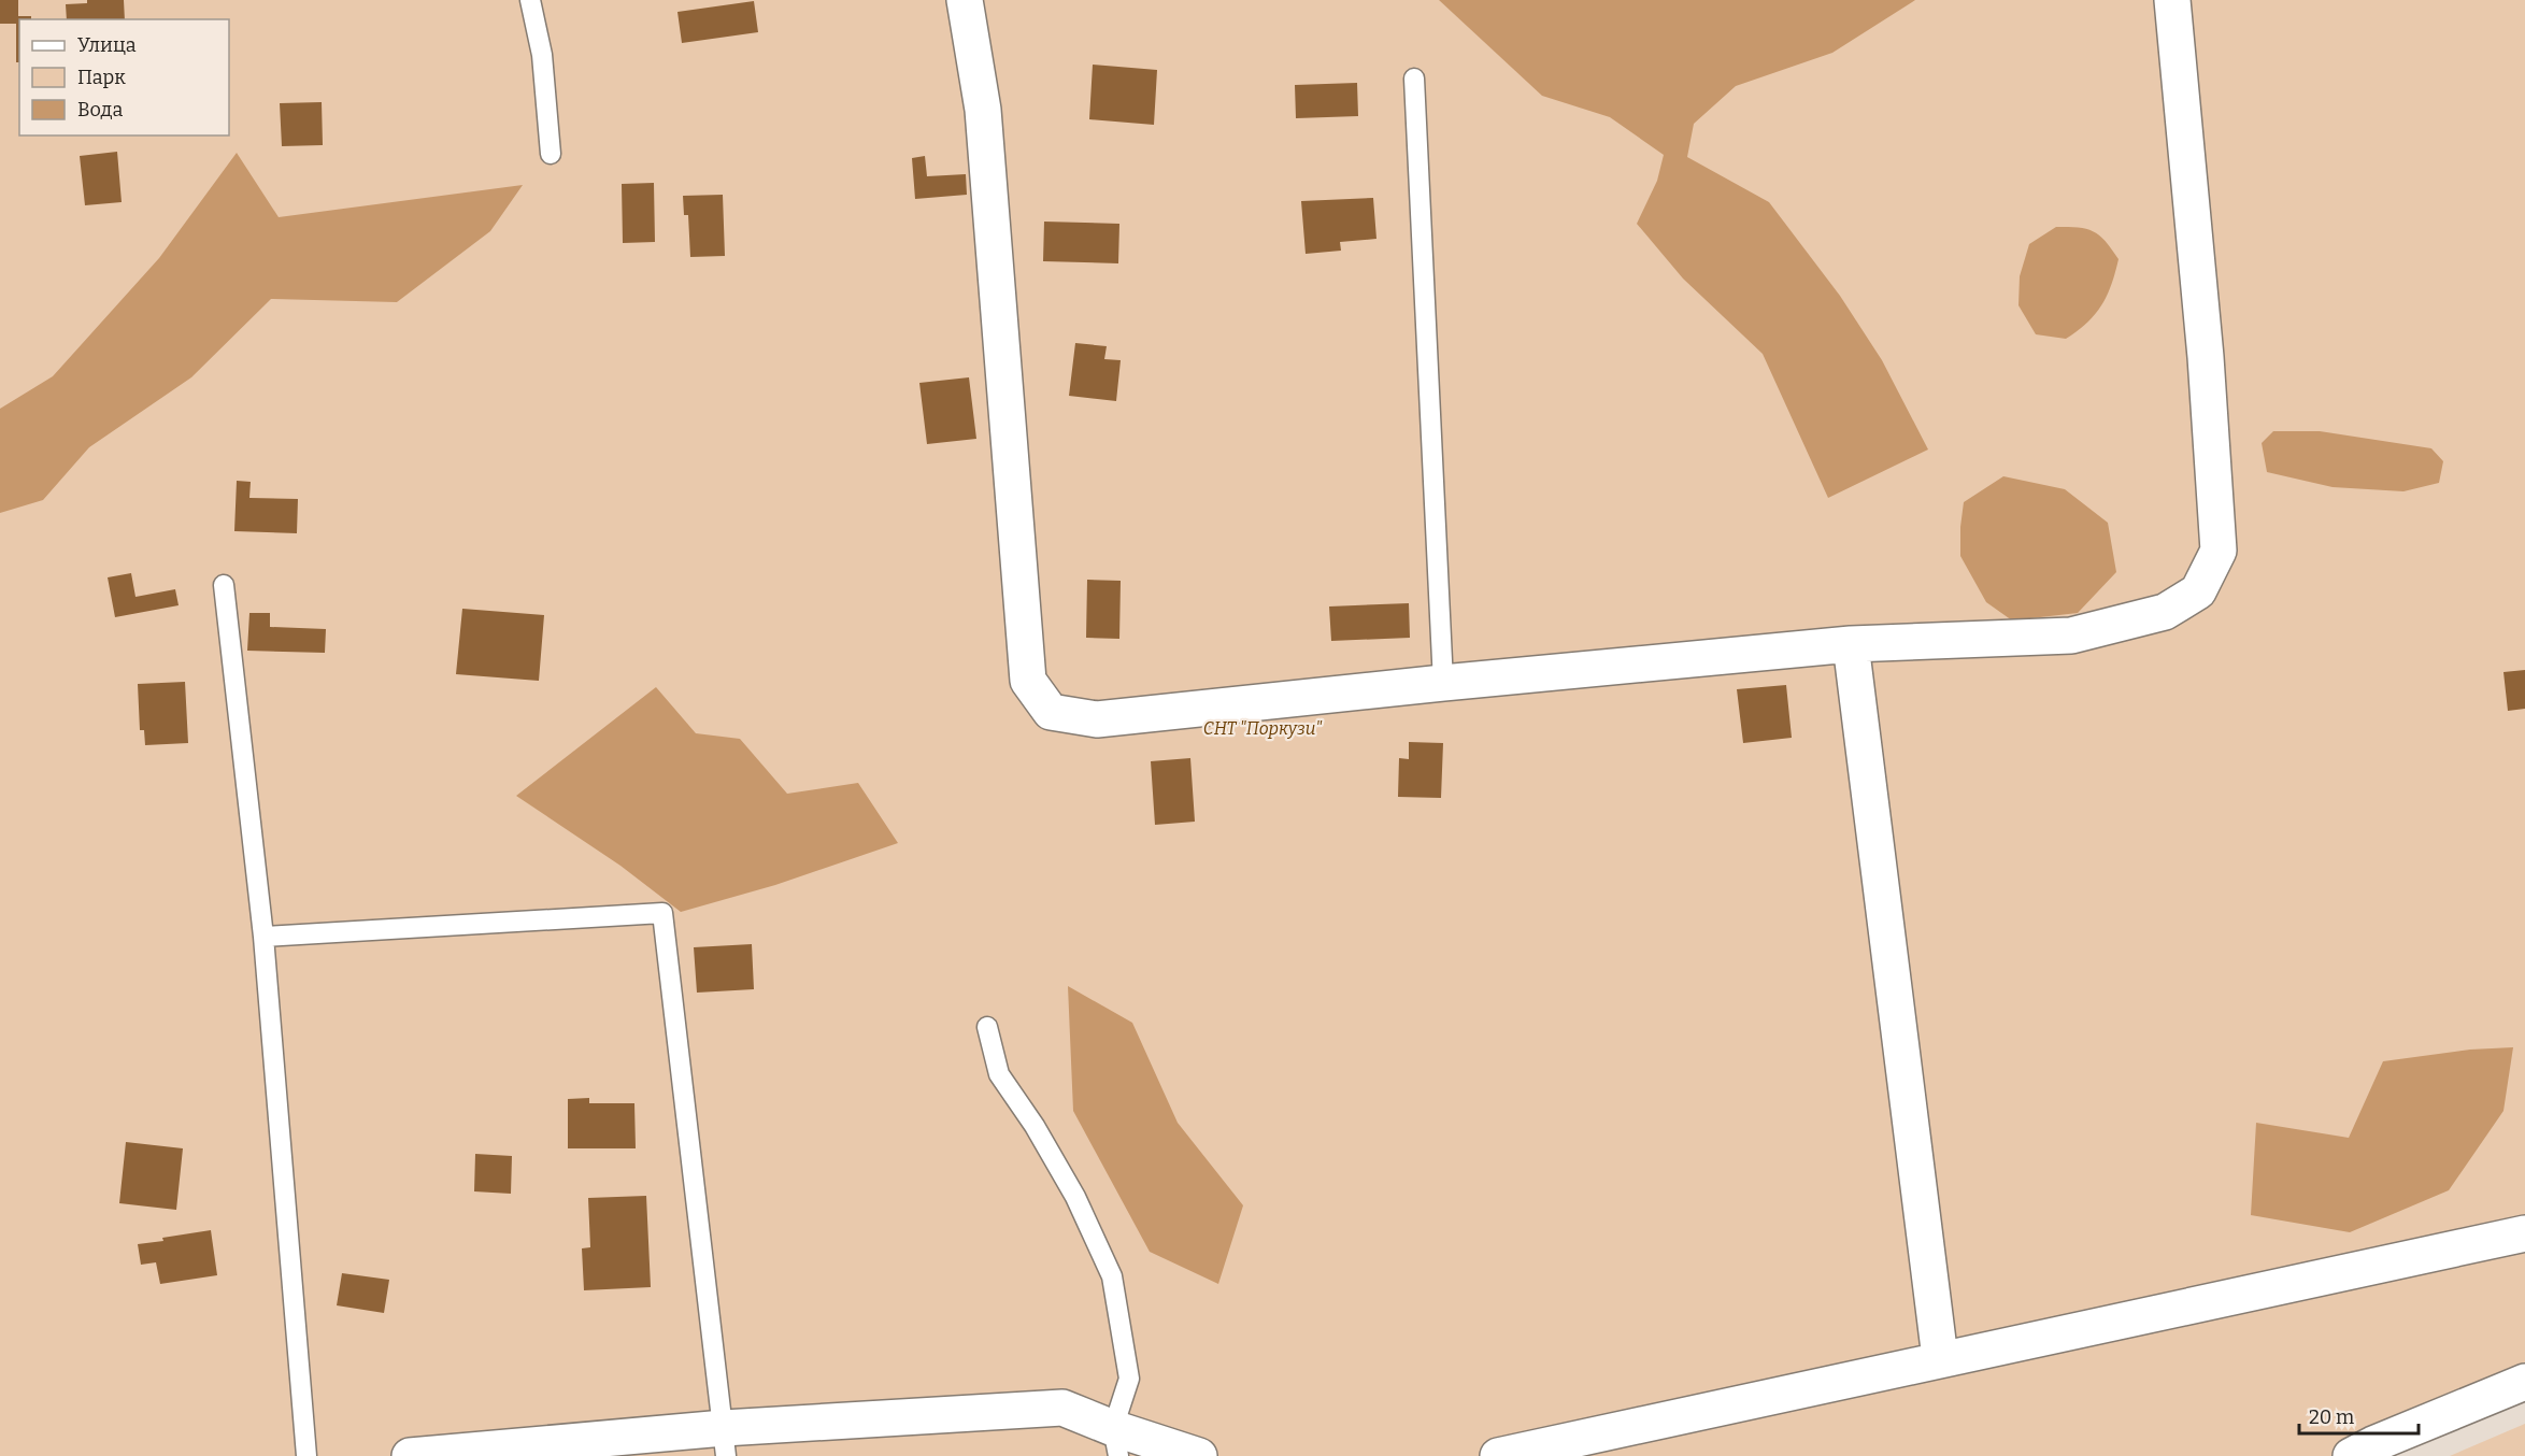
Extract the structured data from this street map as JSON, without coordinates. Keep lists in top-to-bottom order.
{
  "parks": ["СНТ \"Поркузи\""],
  "legend": ["Улица", "Парк", "Вода"],
  "scale_bar": "20 m"
}
